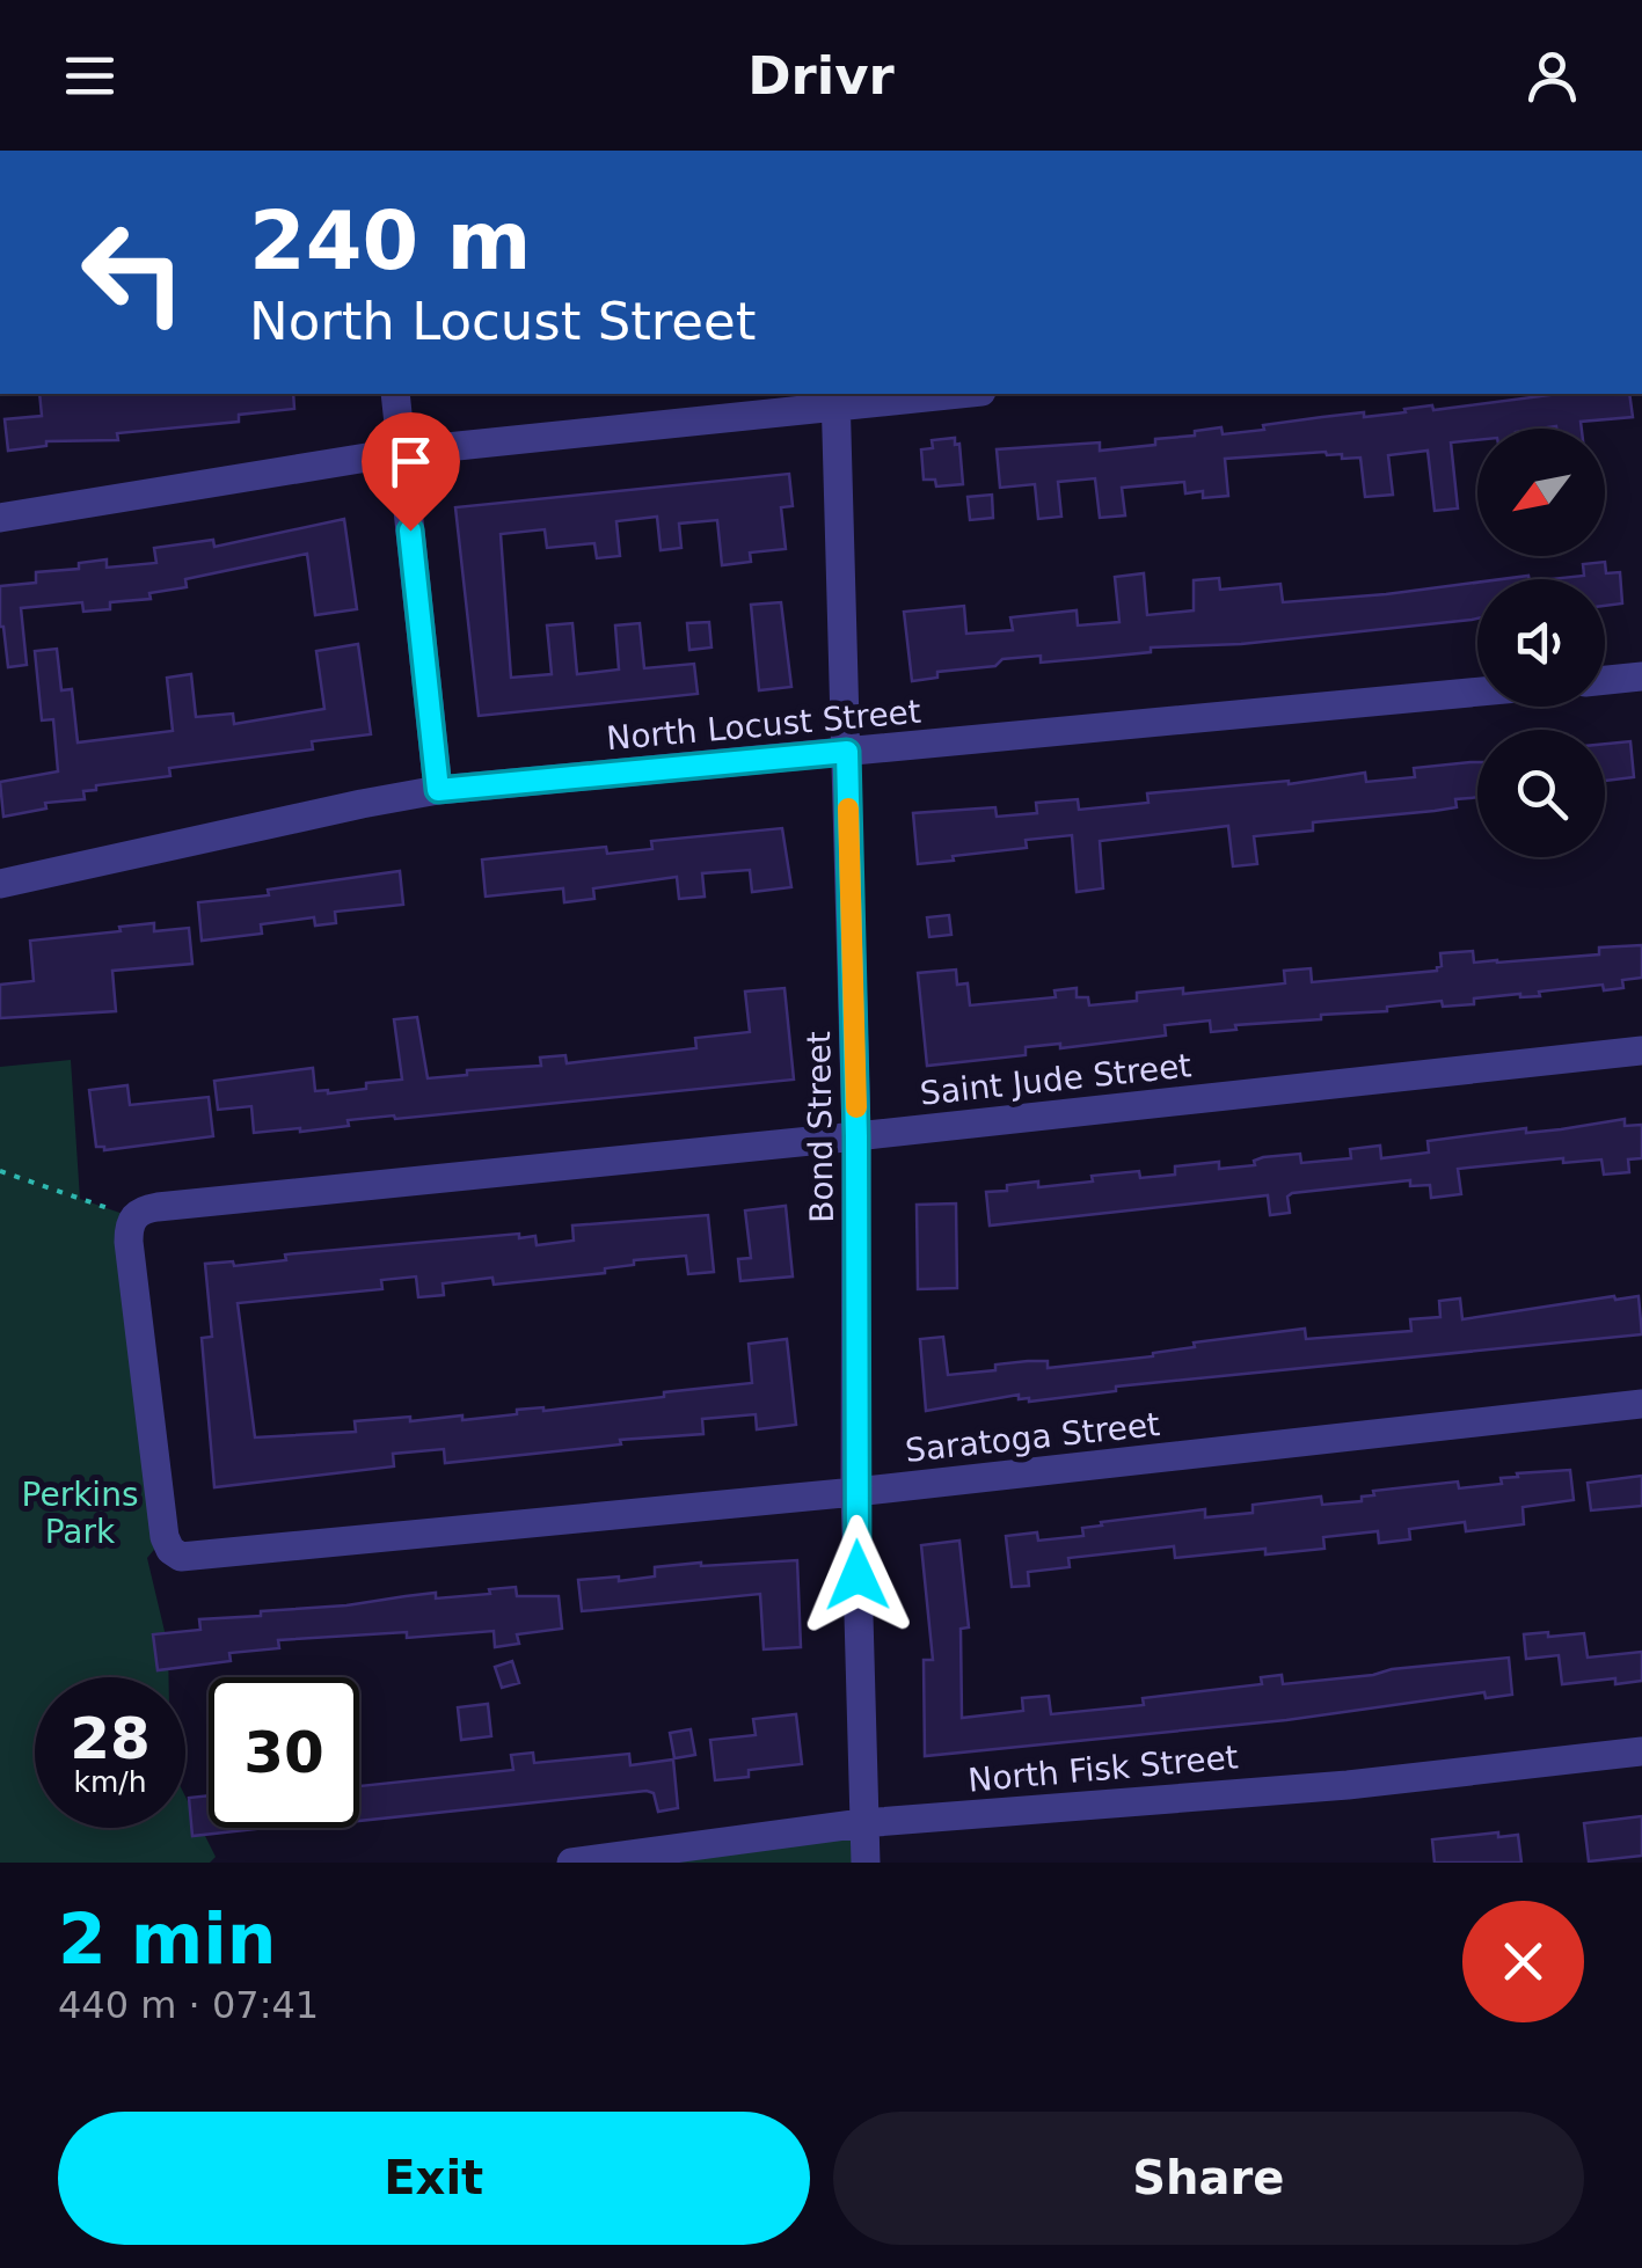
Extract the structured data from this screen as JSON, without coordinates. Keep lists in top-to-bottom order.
{
  "streets": {
    "street": [
      "North Locust Street",
      "Saint Jude Street",
      "Bond Street",
      "Saratoga Street",
      "North Fisk Street"
    ]
  },
  "crossings": [
    ["North Locust Street", "Bond Street"],
    ["Saint Jude Street", "Bond Street"],
    ["Saint Jude Street", "Saratoga Street"],
    ["Bond Street", "Saratoga Street"],
    ["Bond Street", "North Fisk Street"]
  ],
  "parks": ["Perkins Park"],
  "north": "bottom left",
  "page": {
    "header": "Drivr",
    "turn": ["240 m", "North Locust Street"],
    "speed": "28 km/h",
    "limit": "30",
    "heading": ["2 min", "440 m · 07:41"],
    "buttons": ["Exit", "Share"]
  }
}
